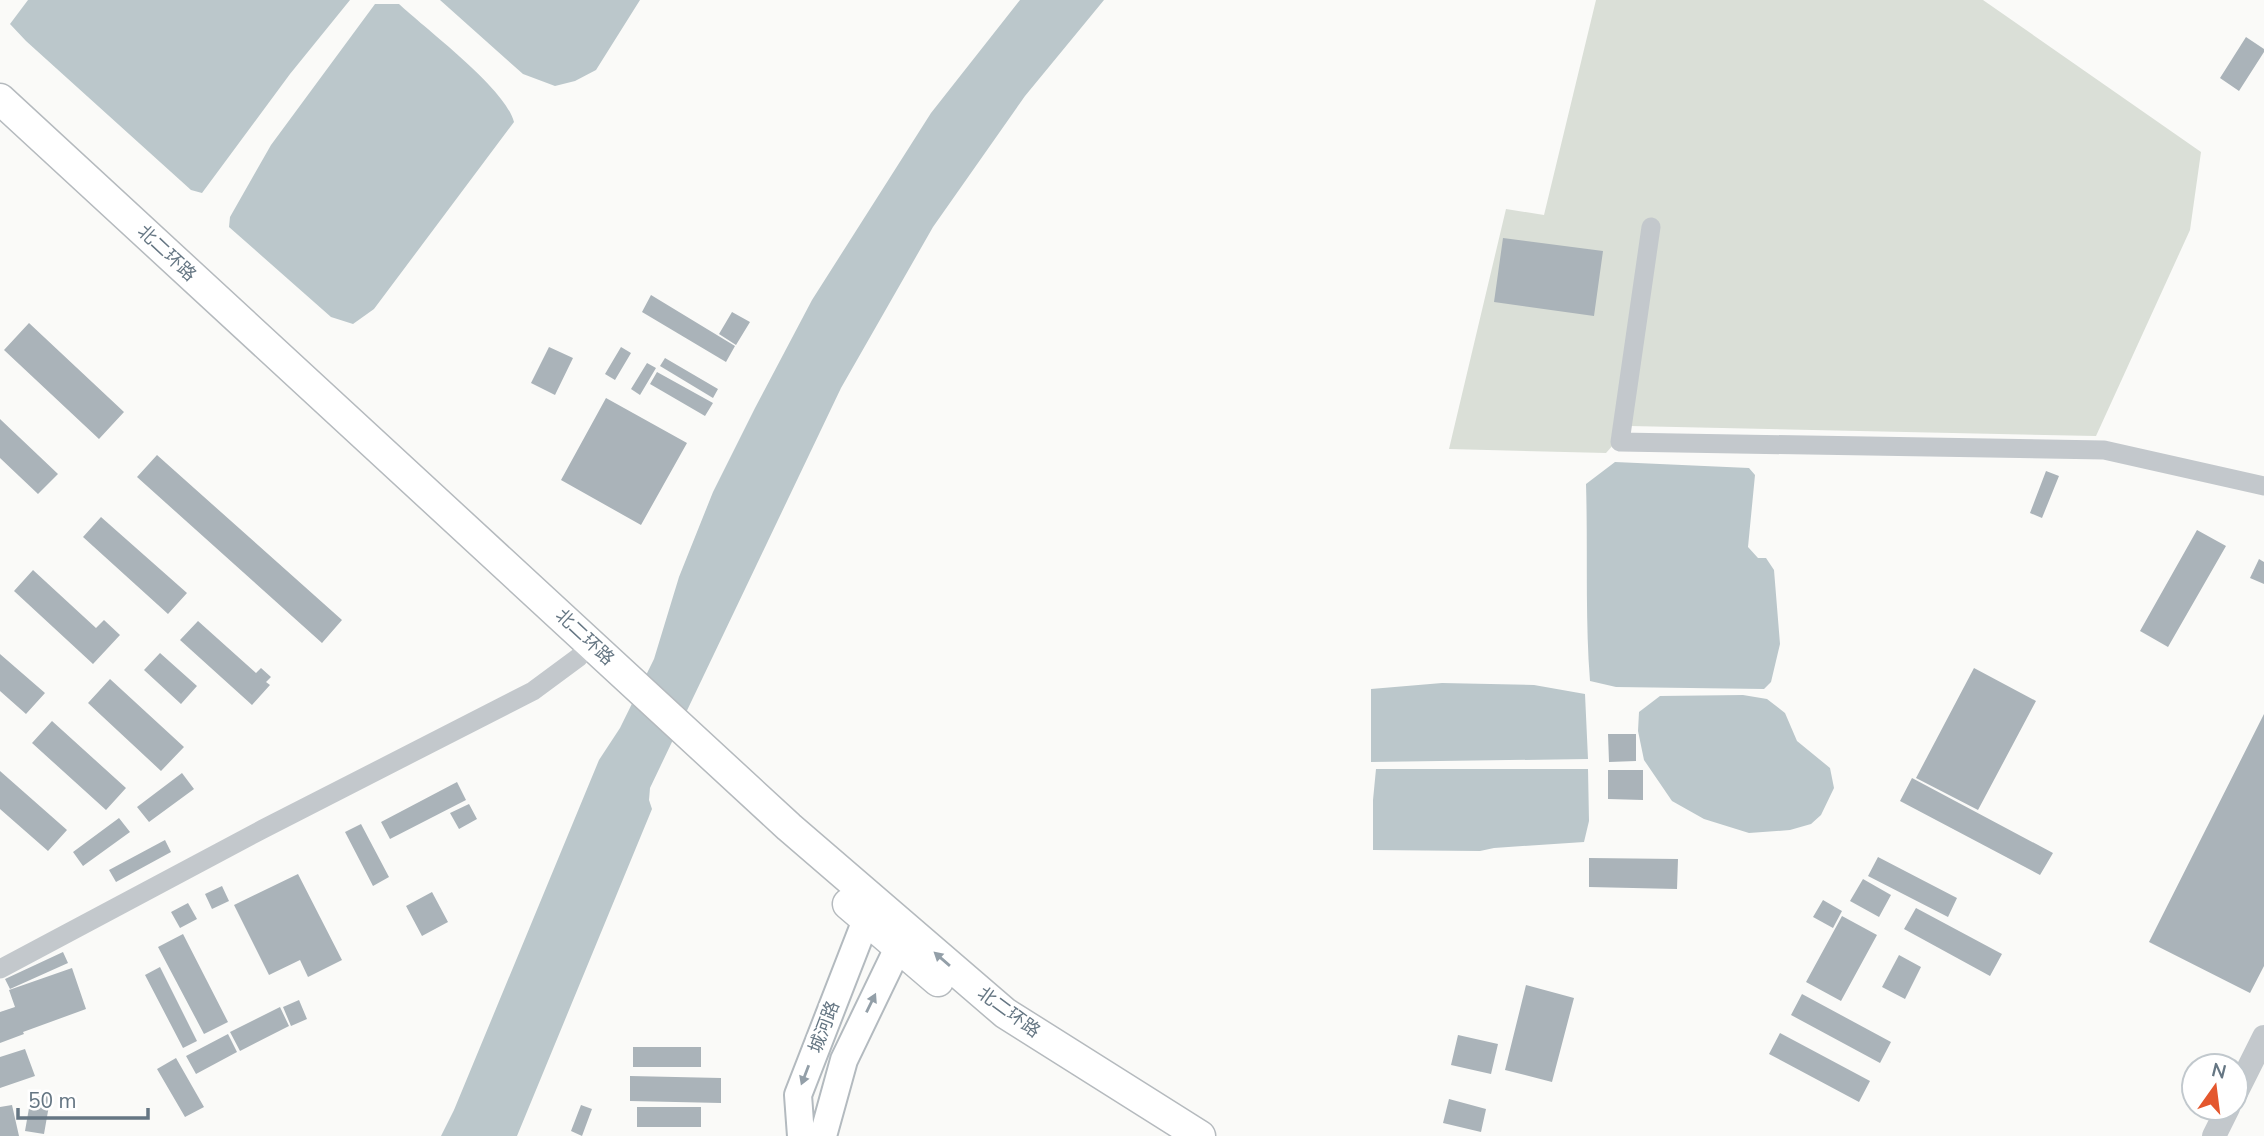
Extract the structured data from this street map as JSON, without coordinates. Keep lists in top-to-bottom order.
{
  "streets": {
    "main road": ["北二环路", "城河路"]
  },
  "crossings": [
    ["北二环路", "城河路"]
  ],
  "scale_bar": "50 m",
  "north": "top"
}
